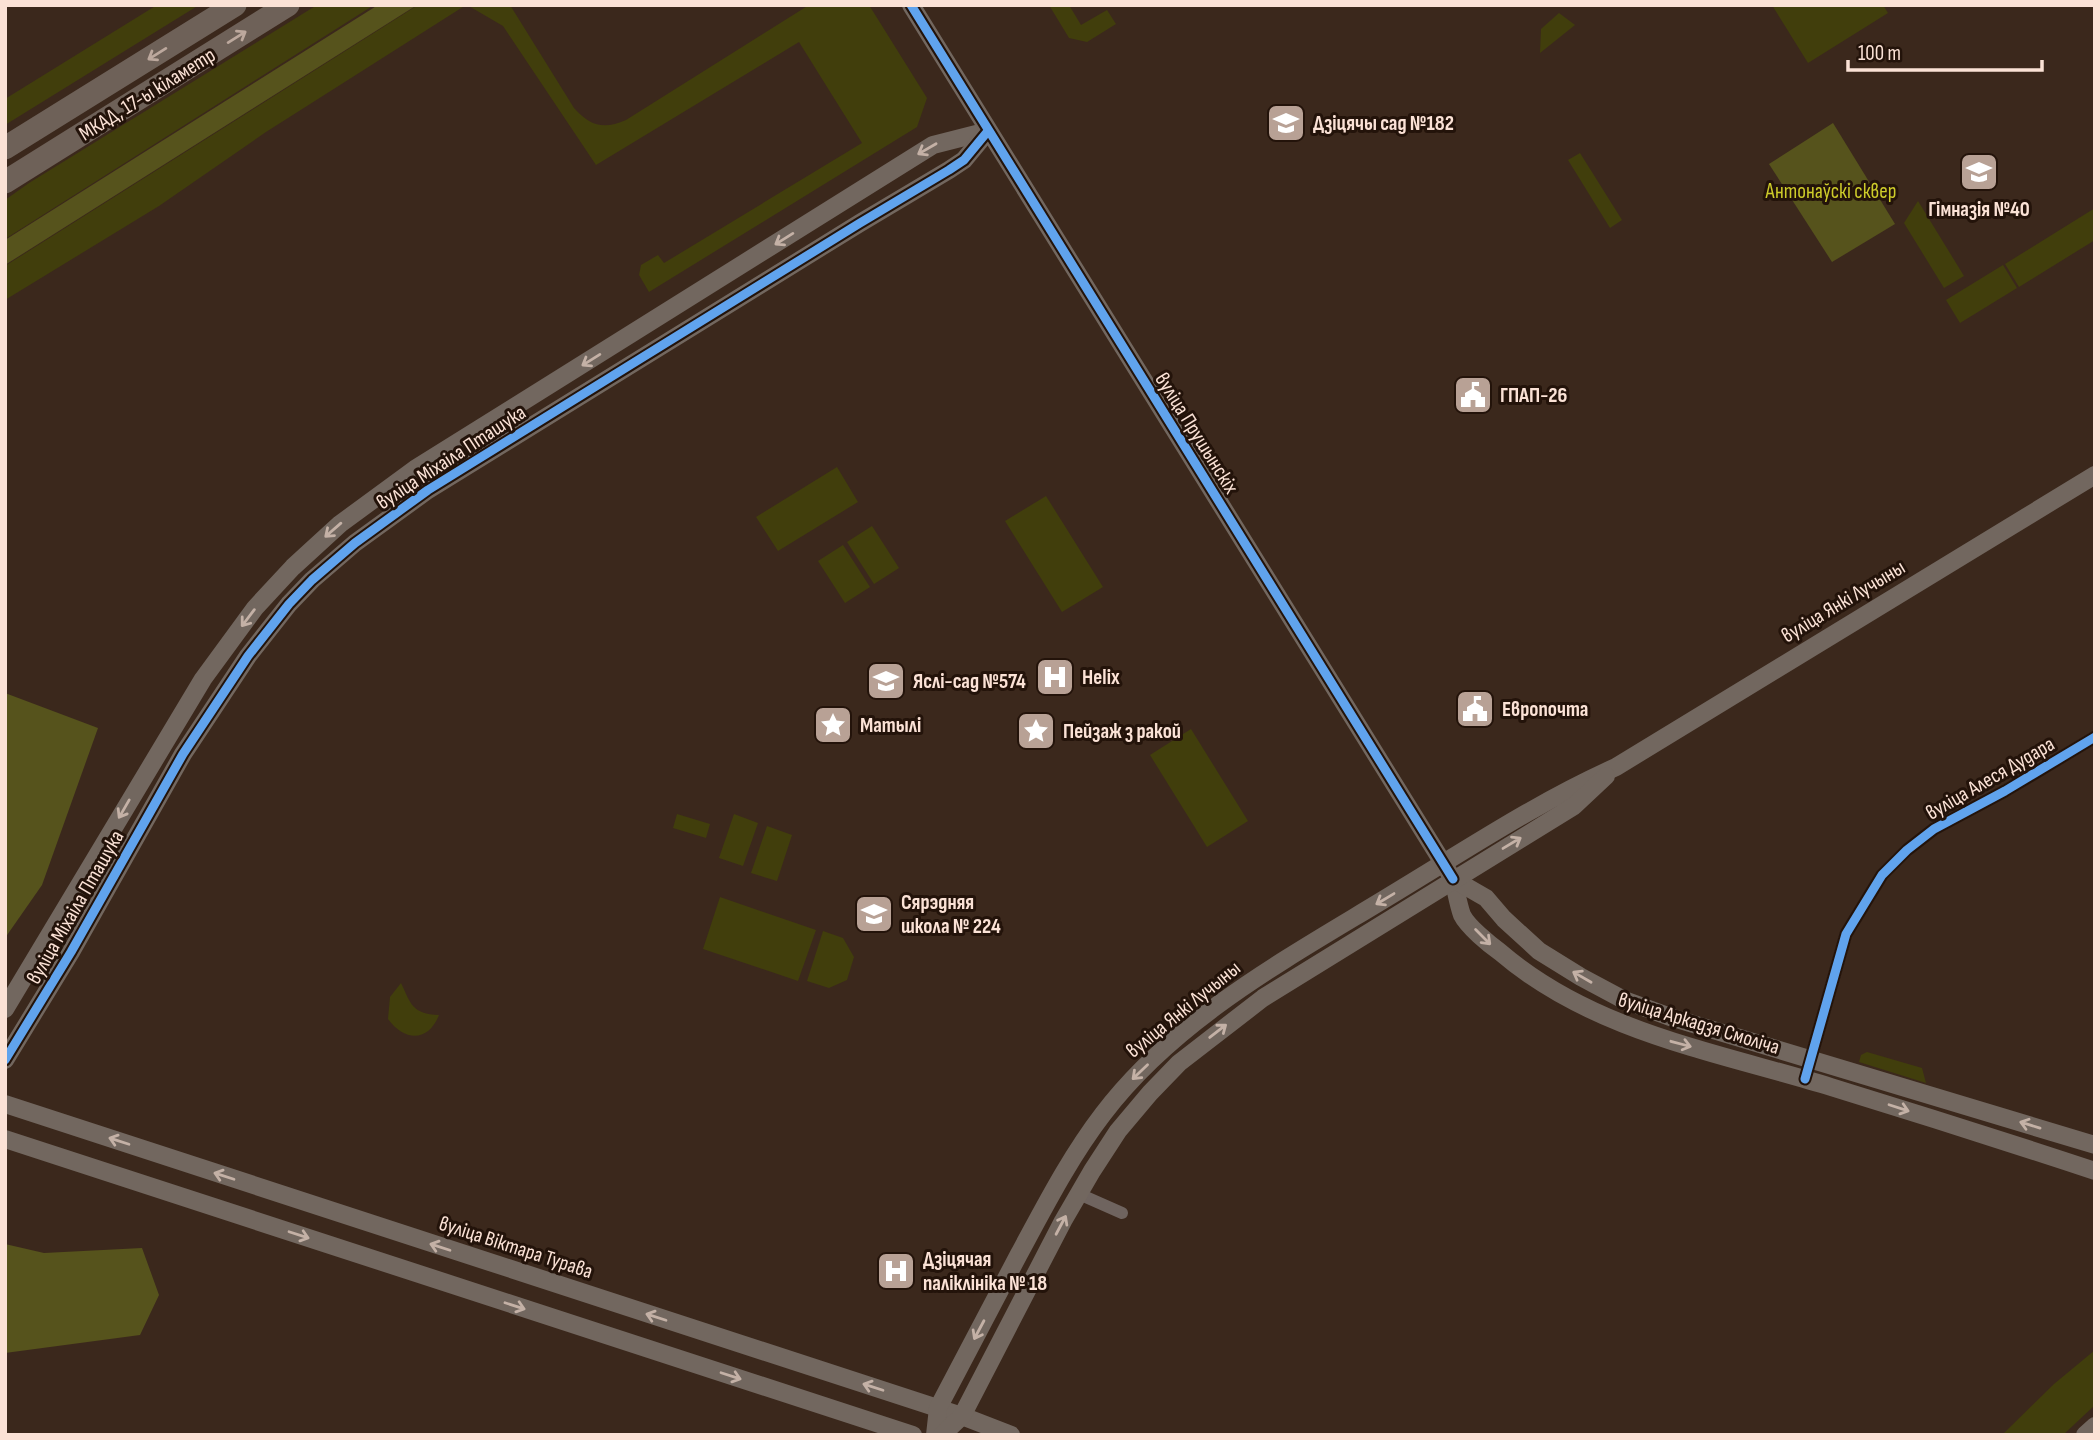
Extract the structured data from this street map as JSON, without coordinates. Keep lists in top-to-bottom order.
{
  "streets": {
    "highway": ["МКАД, 17-ы кіламетр"],
    "main road": [
      "вуліца Прушынскіх",
      "вуліца Міхаіла Пташука",
      "вуліца Янкі Лучыны",
      "вуліца Аркадзя Смоліча",
      "вуліца Віктара Турава"
    ],
    "street": ["вуліца Алеся Дудара"]
  },
  "crossings": [
    ["вуліца Прушынскіх", "вуліца Міхаіла Пташука"],
    ["вуліца Прушынскіх", "вуліца Янкі Лучыны"],
    ["вуліца Прушынскіх", "вуліца Аркадзя Смоліча"],
    ["вуліца Янкі Лучыны", "вуліца Аркадзя Смоліча"],
    ["вуліца Янкі Лучыны", "вуліца Віктара Турава"],
    ["вуліца Алеся Дудара", "вуліца Аркадзя Смоліча"]
  ],
  "parks": ["Антонаўскі сквер"],
  "places": {
    "school or university": [
      "Дзіцячы сад №182",
      "Гімназія №40",
      "Яслі-сад №574",
      "Сярэдняя школа № 224"
    ],
    "public building": ["ГПАП-26", "Европочта"],
    "hospital": ["Helix", "Дзіцячая паліклініка № 18"],
    "place": ["Матылі", "Пейзаж з ракой"]
  },
  "scale_bar": "100 m"
}
